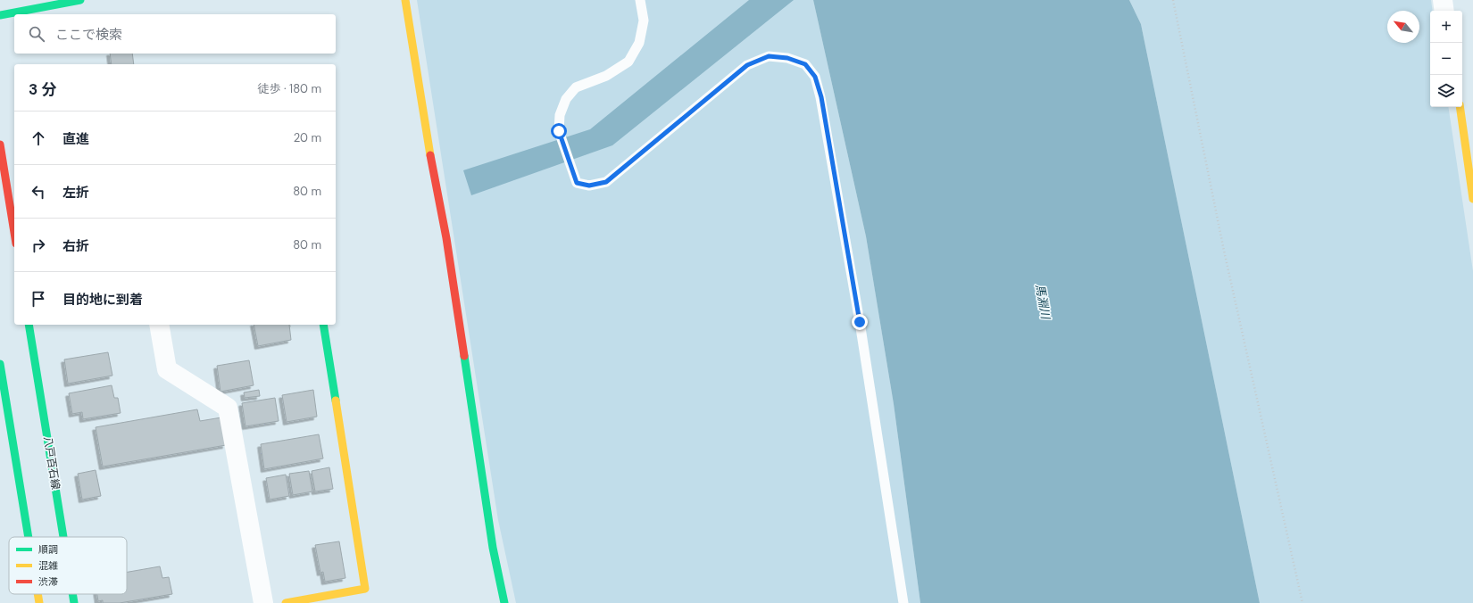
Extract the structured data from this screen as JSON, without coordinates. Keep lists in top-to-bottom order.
{
  "streets": {
    "street": ["八戸百石線"]
  },
  "water": ["馬淵川"],
  "legend": ["順調", "混雑", "渋滞"],
  "north": "top left",
  "page": {
    "map_buttons": ["+", "−"],
    "search": "ここで検索",
    "heading": ["3 分", "徒歩 · 180 m"],
    "list": [
      ["直進", "20 m"],
      ["左折", "80 m"],
      ["右折", "80 m"],
      "目的地に到着"
    ]
  }
}
